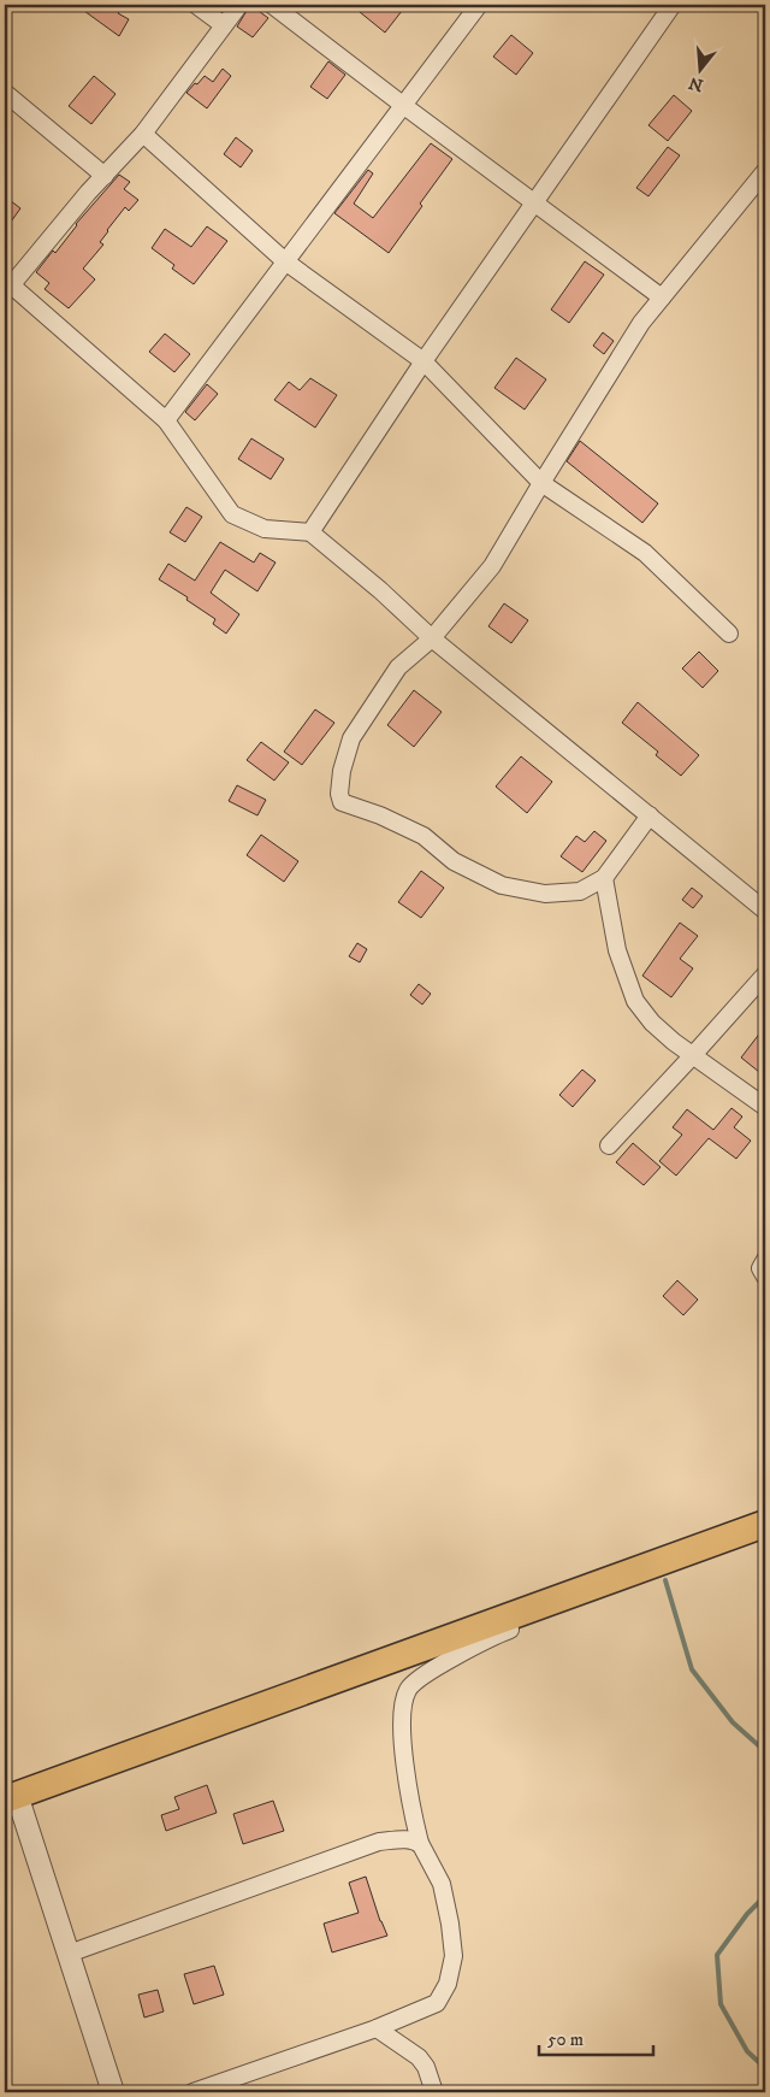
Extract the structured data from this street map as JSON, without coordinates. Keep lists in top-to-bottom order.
{
  "scale_bar": "50 m",
  "north": "bottom"
}
